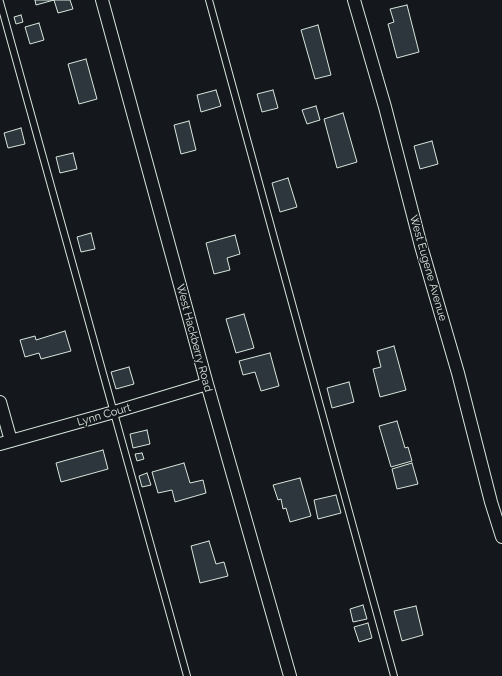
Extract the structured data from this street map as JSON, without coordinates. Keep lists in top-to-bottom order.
{
  "streets": {
    "street": ["West Eugene Avenue", "West Hackberry Road", "Lynn Court"]
  },
  "crossings": [
    ["West Hackberry Road", "Lynn Court"]
  ]
}
